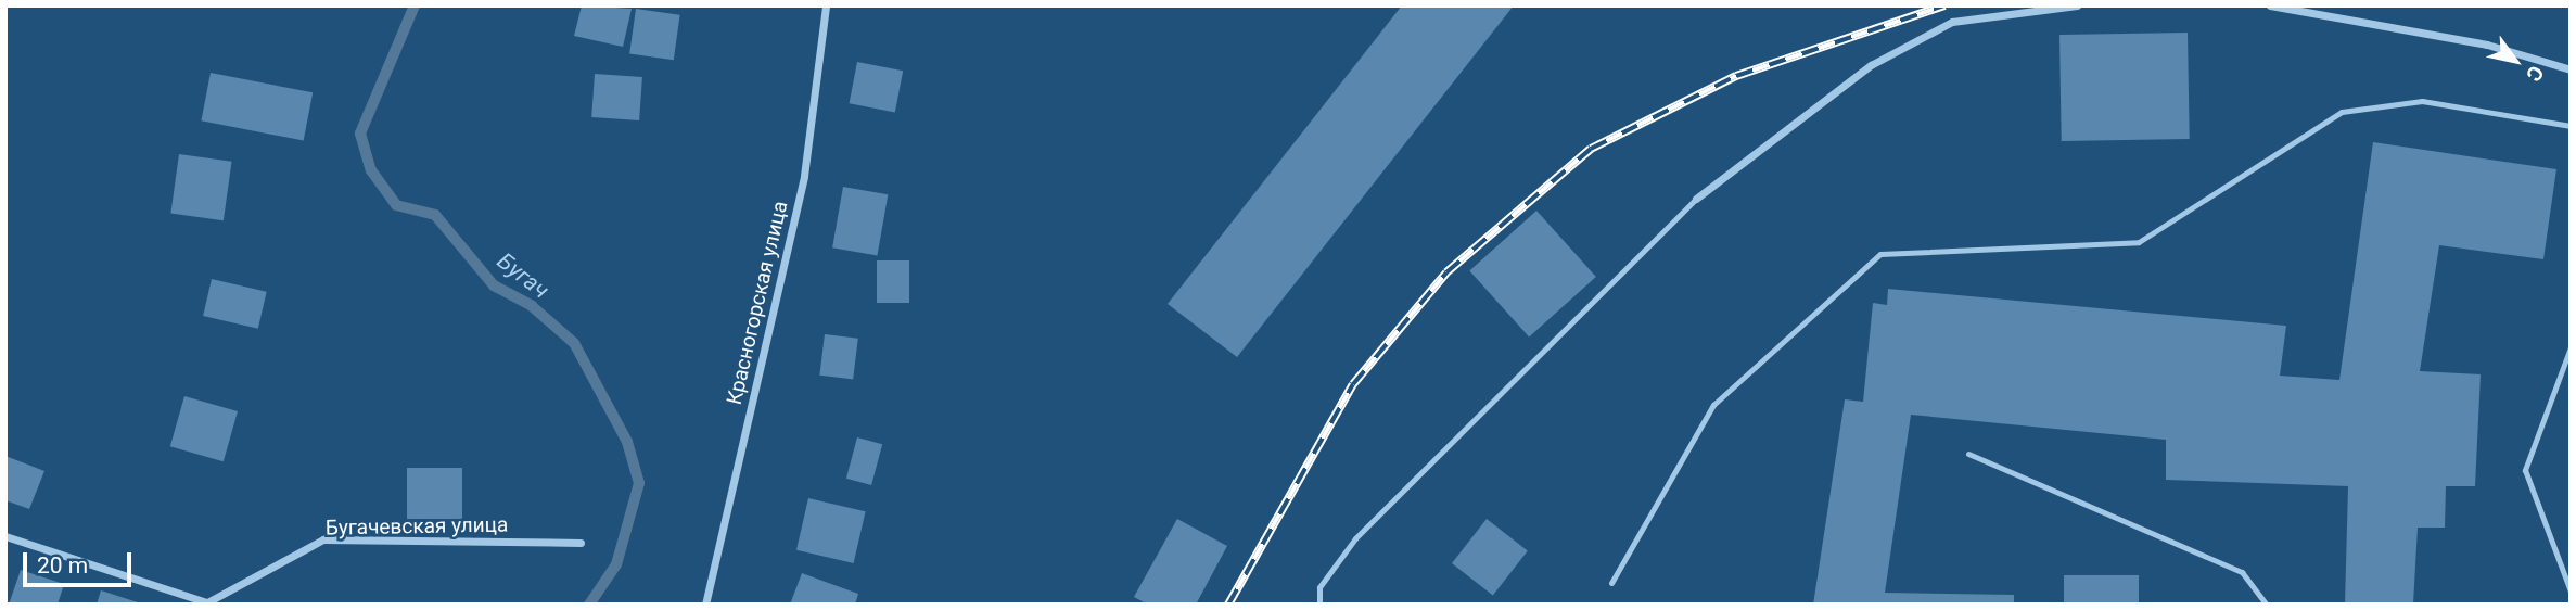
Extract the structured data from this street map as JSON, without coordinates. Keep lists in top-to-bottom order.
{
  "streets": {
    "street": ["Красногорская улица", "Бугачевская улица"]
  },
  "water": ["Бугач"],
  "scale_bar": "20 m",
  "north": "bottom right"
}
